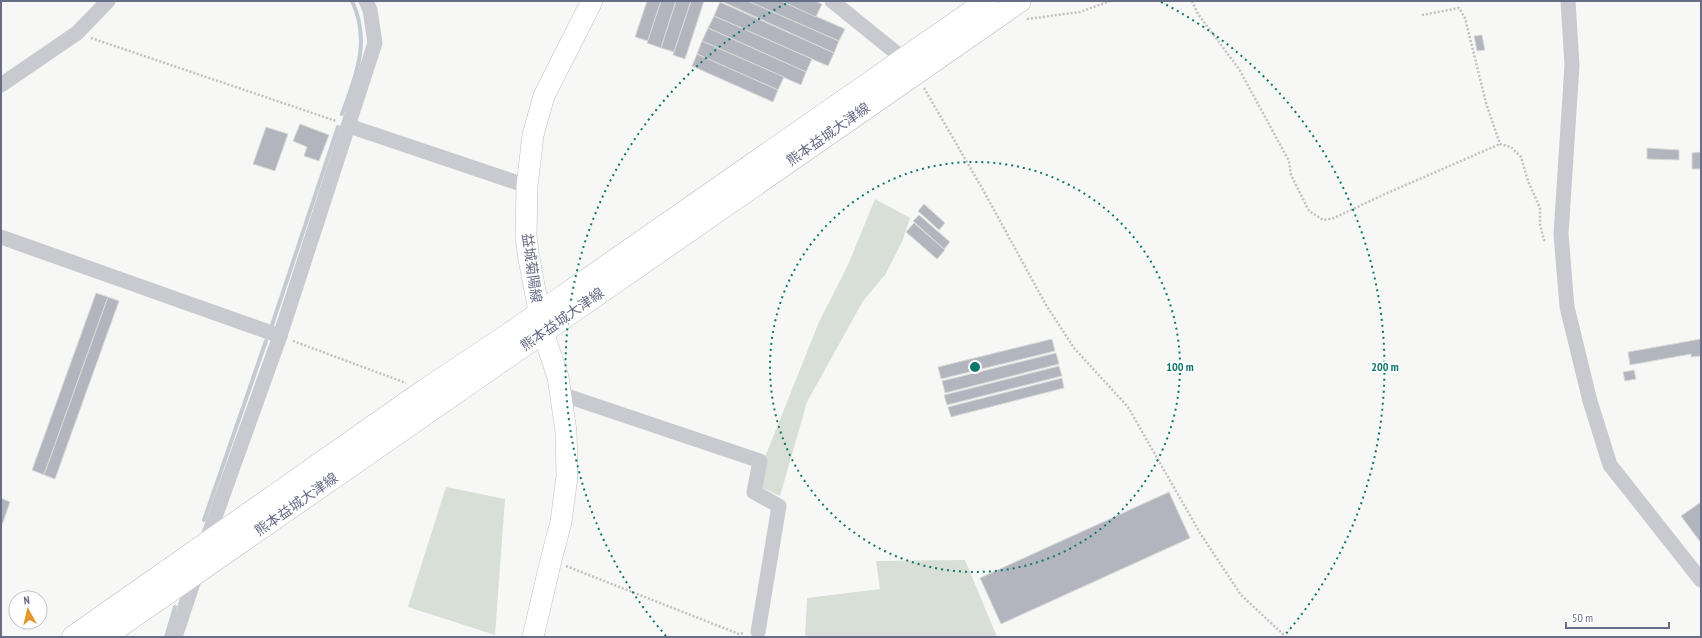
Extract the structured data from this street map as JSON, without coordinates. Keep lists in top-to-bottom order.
{
  "streets": {
    "main road": ["熊本益城大津線", "益城菊陽線"]
  },
  "crossings": [
    ["熊本益城大津線", "益城菊陽線"]
  ],
  "scale_bar": "50 m",
  "north": "top",
  "rings": ["100 m", "200 m"]
}
